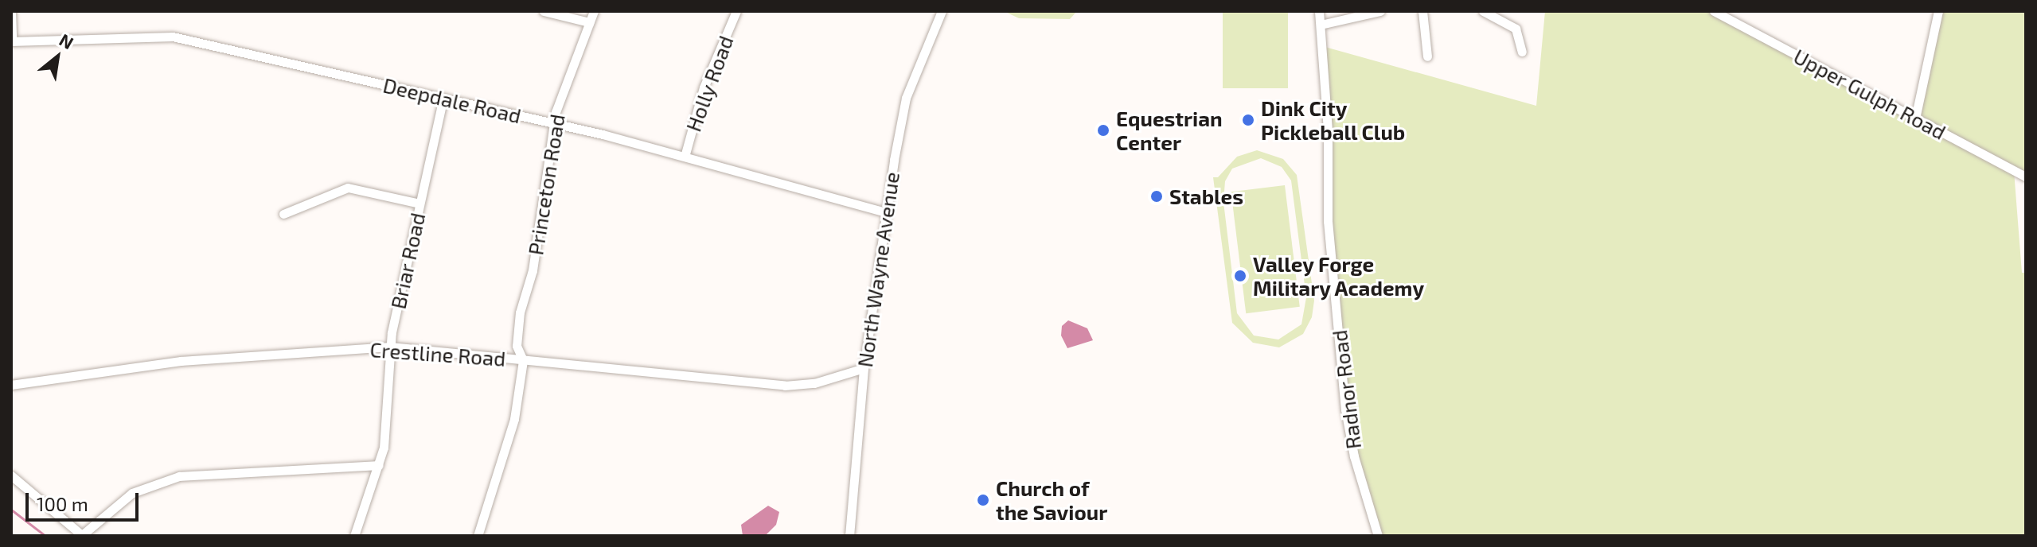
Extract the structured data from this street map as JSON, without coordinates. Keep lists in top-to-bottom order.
{
  "streets": {
    "street": [
      "Holly Road",
      "Upper Gulph Road",
      "Deepdale Road",
      "Princeton Road",
      "Briar Road",
      "North Wayne Avenue",
      "Crestline Road",
      "Radnor Road"
    ]
  },
  "crossings": [
    ["Holly Road", "Deepdale Road"],
    ["Deepdale Road", "Princeton Road"],
    ["Deepdale Road", "Briar Road"],
    ["Deepdale Road", "North Wayne Avenue"],
    ["Princeton Road", "Crestline Road"],
    ["Briar Road", "Crestline Road"],
    ["North Wayne Avenue", "Crestline Road"]
  ],
  "places": [
    "Dink City Pickleball Club",
    "Equestrian Center",
    "Stables",
    "Valley Forge Military Academy",
    "Church of the Saviour"
  ],
  "scale_bar": "100 m",
  "north": "top right"
}
